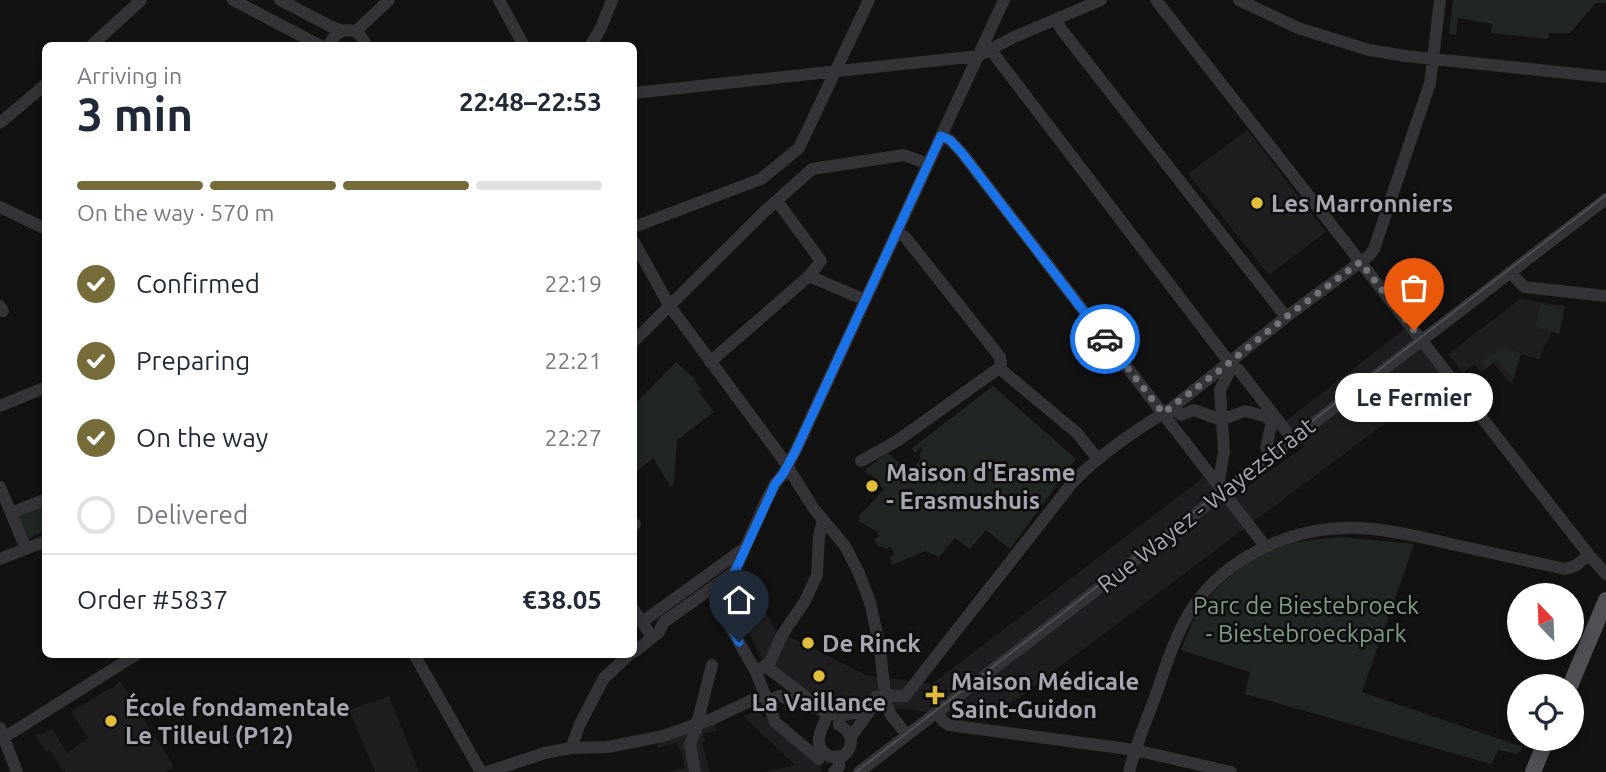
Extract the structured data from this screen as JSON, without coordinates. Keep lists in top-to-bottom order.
{
  "streets": {
    "street": ["Rue Wayez - Wayezstraat"]
  },
  "parks": ["Parc de Biestebroeck - Biestebroeckpark"],
  "places": {
    "other": [
      "Les Marronniers",
      "Le Fermier",
      "Maison d'Erasme - Erasmushuis",
      "De Rinck",
      "La Vaillance",
      "École fondamentale Le Tilleul (P12)"
    ],
    "health": ["Maison Médicale Saint-Guidon"]
  },
  "north": "top left",
  "page": {
    "heading": ["3 min", "Arriving in", "22:48–22:53"],
    "panel": ["Order #5837", "€38.05"],
    "bar": "On the way · 570 m",
    "list": [
      ["Confirmed", "22:19"],
      ["Preparing", "22:21"],
      ["On the way", "22:27"],
      "Delivered"
    ],
    "bubble": "Le Fermier"
  }
}
